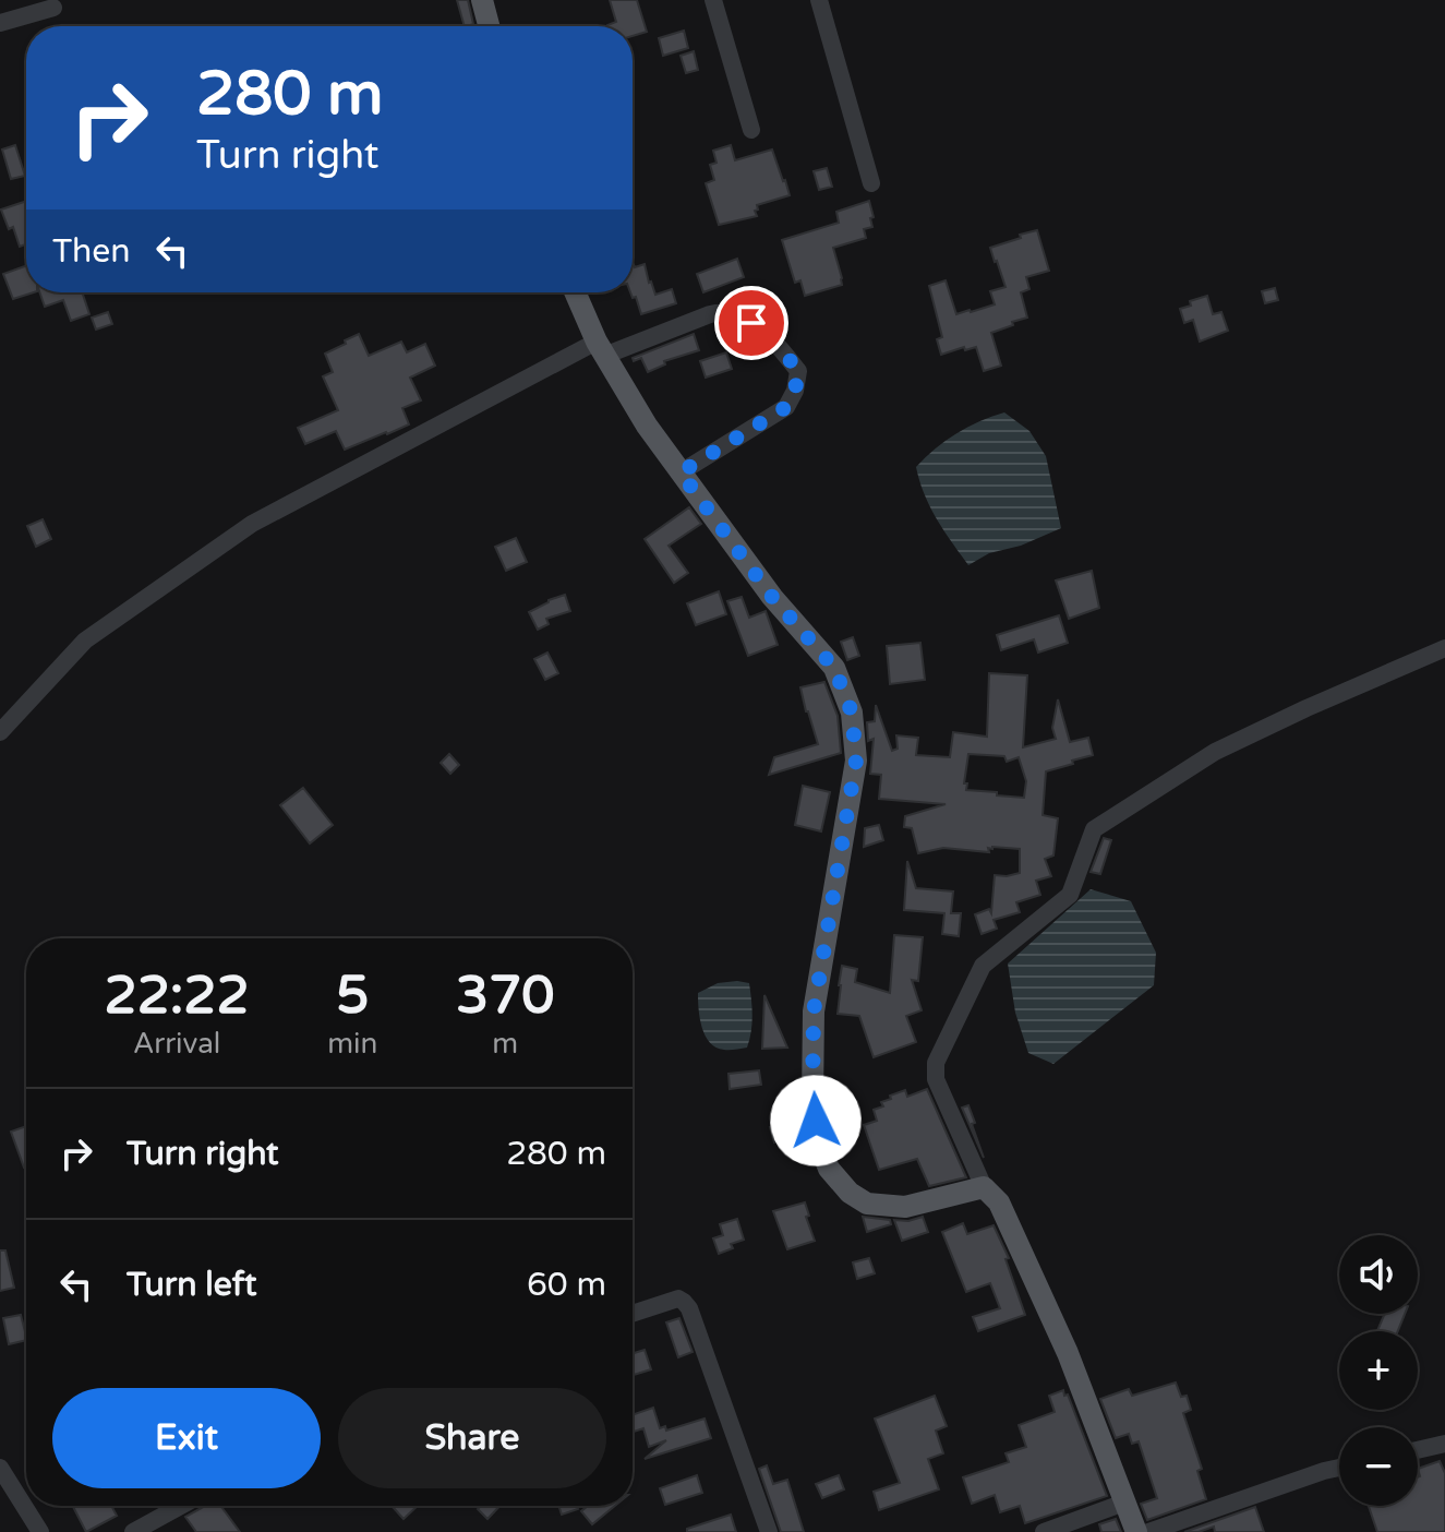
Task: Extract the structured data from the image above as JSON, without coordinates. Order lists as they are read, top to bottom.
{
  "page": {
    "turn": ["280 m", "Turn right"],
    "then": "Then",
    "eta": [
      "22:22",
      "Arrival",
      "5",
      "min",
      "370",
      "m"
    ],
    "list": [
      {
        "name": "Turn right",
        "value": "280 m"
      },
      {
        "name": "Turn left",
        "value": "60 m"
      }
    ],
    "map_buttons": ["+", "−"],
    "buttons": ["Exit", "Share"]
  }
}
